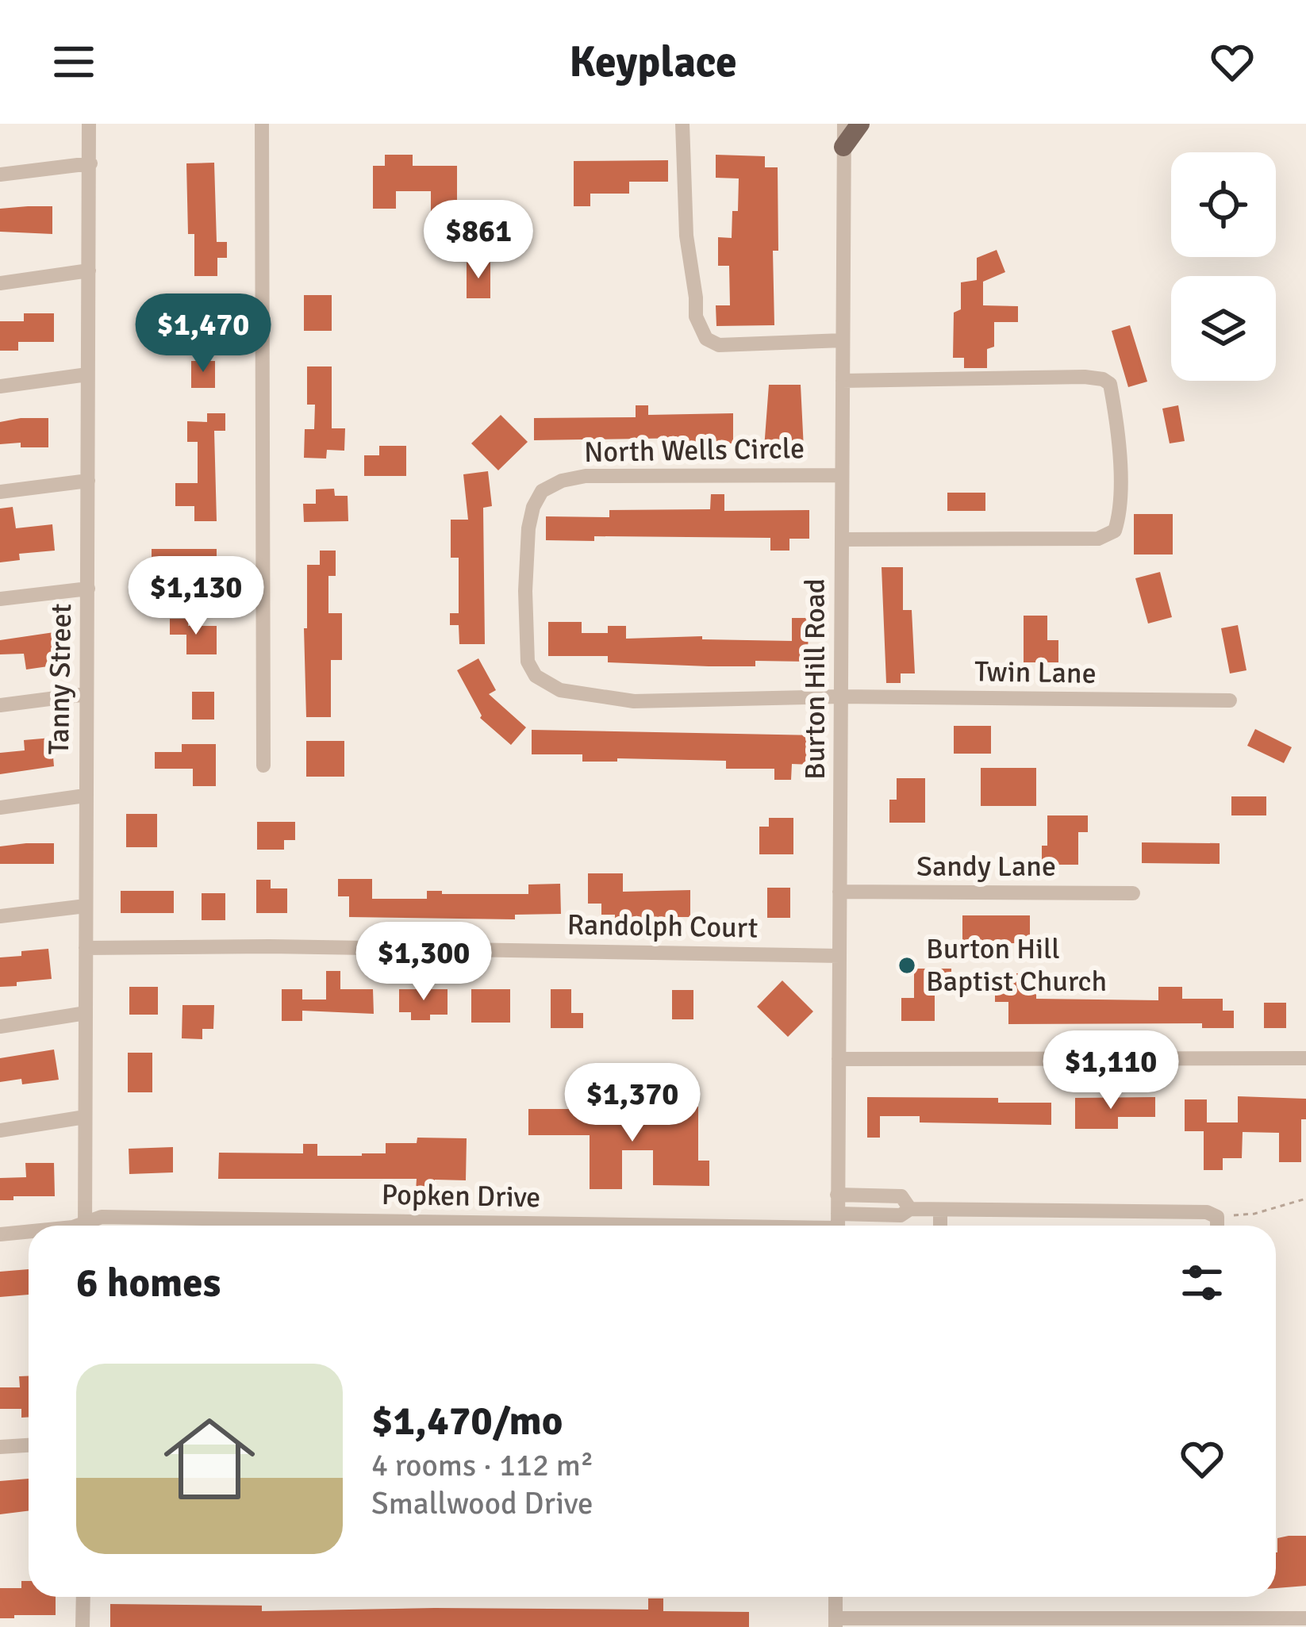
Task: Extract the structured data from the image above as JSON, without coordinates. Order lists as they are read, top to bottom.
{
  "streets": {
    "street": [
      "North Wells Circle",
      "Twin Lane",
      "Tanny Street",
      "Burton Hill Road",
      "Sandy Lane",
      "Randolph Court",
      "Popken Drive"
    ]
  },
  "crossings": [
    ["North Wells Circle", "Twin Lane"],
    ["North Wells Circle", "Burton Hill Road"],
    ["Twin Lane", "Burton Hill Road"],
    ["Tanny Street", "Randolph Court"],
    ["Burton Hill Road", "Sandy Lane"],
    ["Burton Hill Road", "Randolph Court"],
    ["Burton Hill Road", "Popken Drive"]
  ],
  "places": ["Burton Hill Baptist Church"],
  "page": {
    "header": "Keyplace",
    "price": [
      "$861",
      "$1,470",
      "$1,130",
      "$1,300",
      "$1,110",
      "$1,370"
    ],
    "heading": "6 homes",
    "list": [
      {
        "name": "$1,470/mo",
        "note": "4 rooms · 112 m² · Smallwood Drive"
      }
    ]
  }
}
